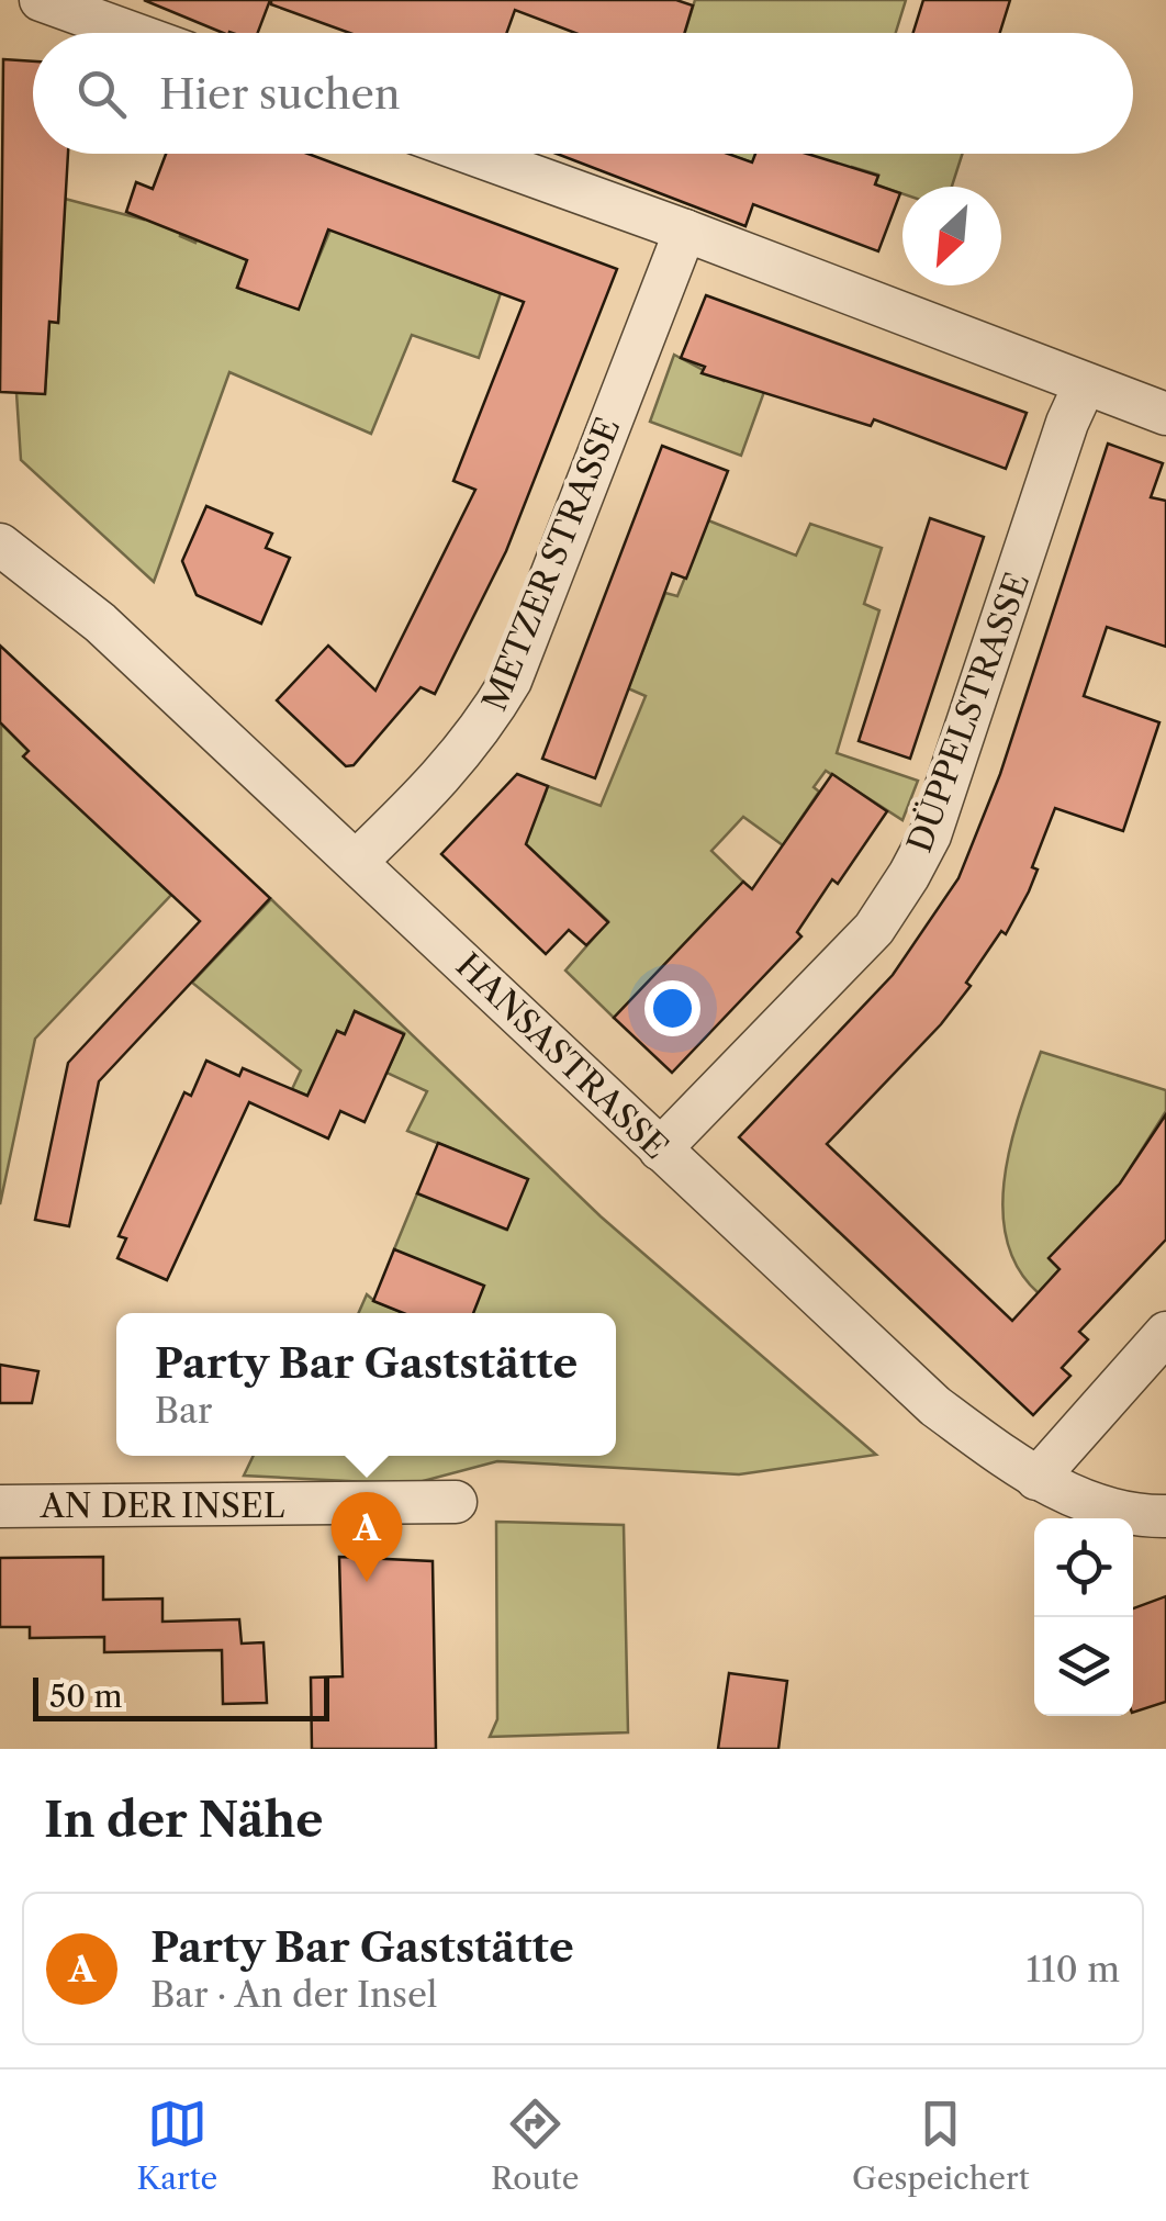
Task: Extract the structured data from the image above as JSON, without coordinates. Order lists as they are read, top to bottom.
{
  "streets": {
    "street": [
      "METZER STRASSE",
      "DÜPPELSTRASSE",
      "HANSASTRASSE",
      "AN DER INSEL"
    ]
  },
  "crossings": [
    ["METZER STRASSE", "HANSASTRASSE"],
    ["DÜPPELSTRASSE", "HANSASTRASSE"]
  ],
  "scale_bar": "50 m",
  "north": "bottom left",
  "page": {
    "search": "Hier suchen",
    "popup": ["Party Bar Gaststätte", "Bar"],
    "pins": "A",
    "scale": "50 m",
    "heading": "In der Nähe",
    "list": [
      {
        "mark": "A",
        "name": "Party Bar Gaststätte",
        "note": "Bar · An der Insel",
        "value": "110 m"
      }
    ],
    "nav": ["Karte", "Route", "Gespeichert"]
  }
}
